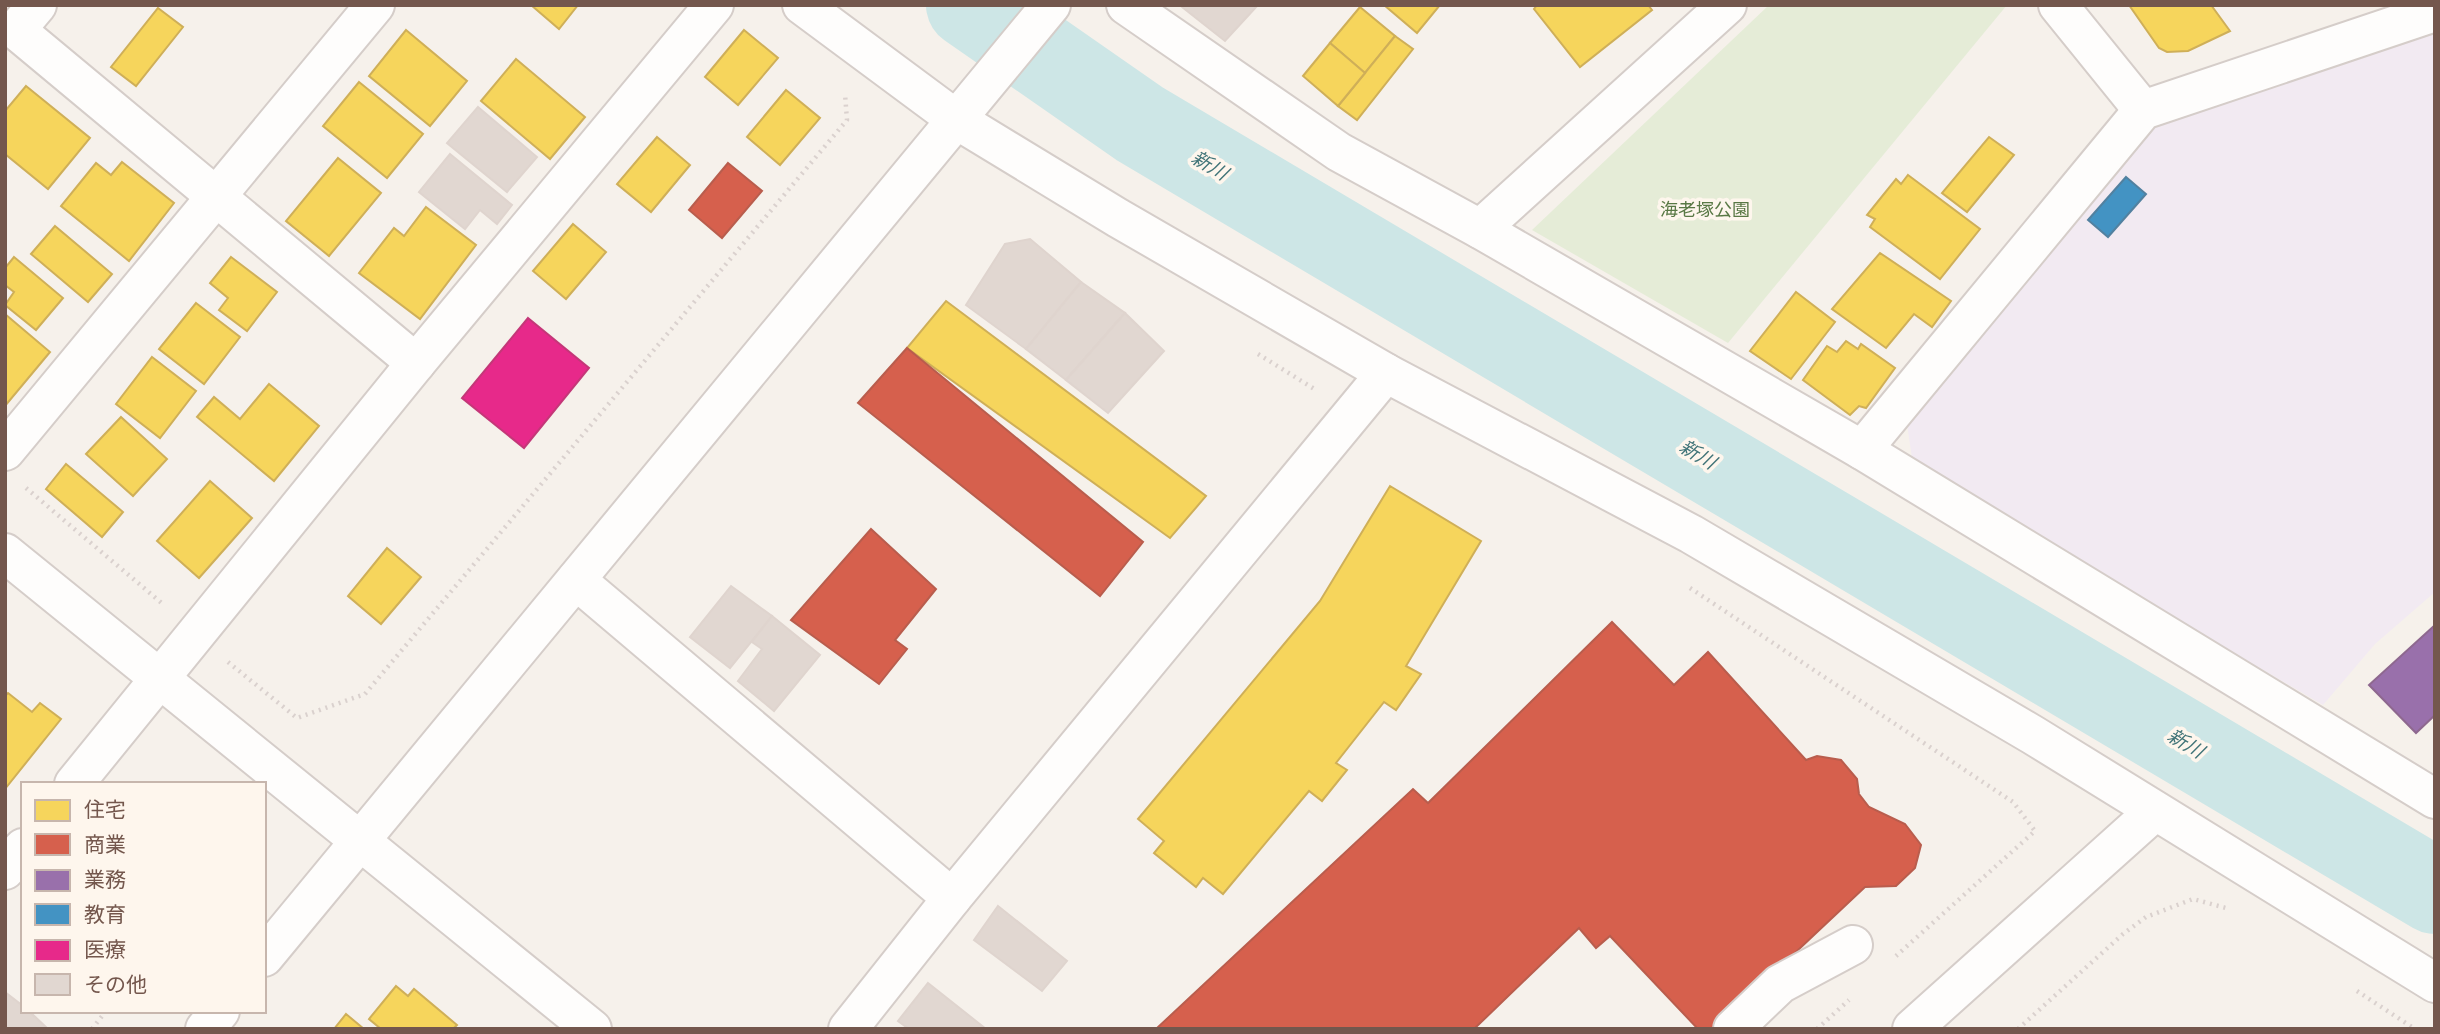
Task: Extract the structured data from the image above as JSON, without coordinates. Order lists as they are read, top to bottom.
{
  "water": ["新川"],
  "parks": ["海老塚公園"],
  "legend": [
    "住宅",
    "商業",
    "業務",
    "教育",
    "医療",
    "その他"
  ]
}
